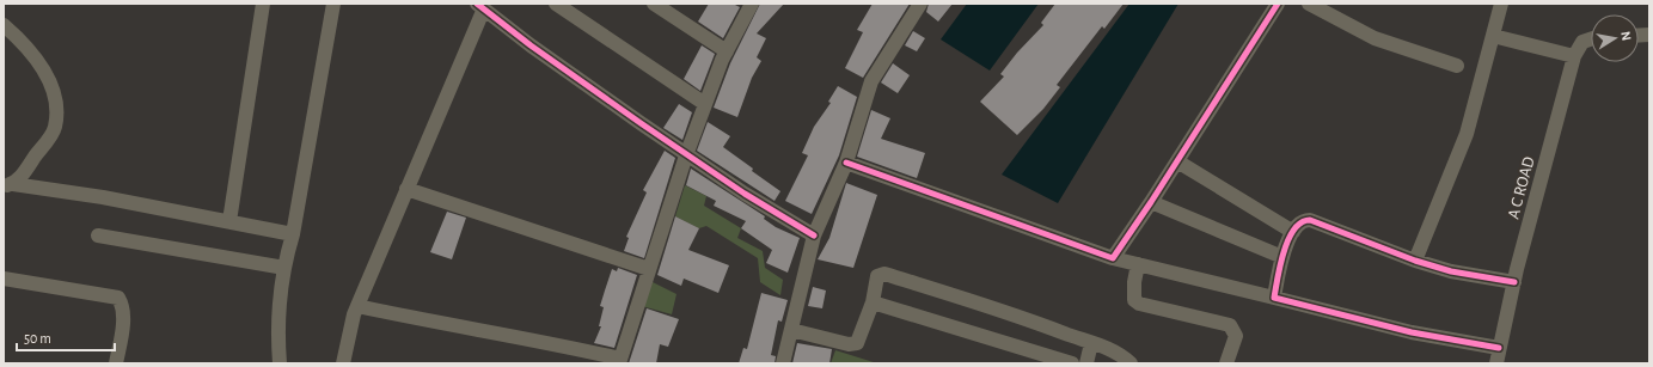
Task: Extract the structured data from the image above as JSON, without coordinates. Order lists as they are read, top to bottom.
{
  "streets": {
    "street": ["A C ROAD"]
  },
  "scale_bar": "50 m",
  "north": "right"
}
